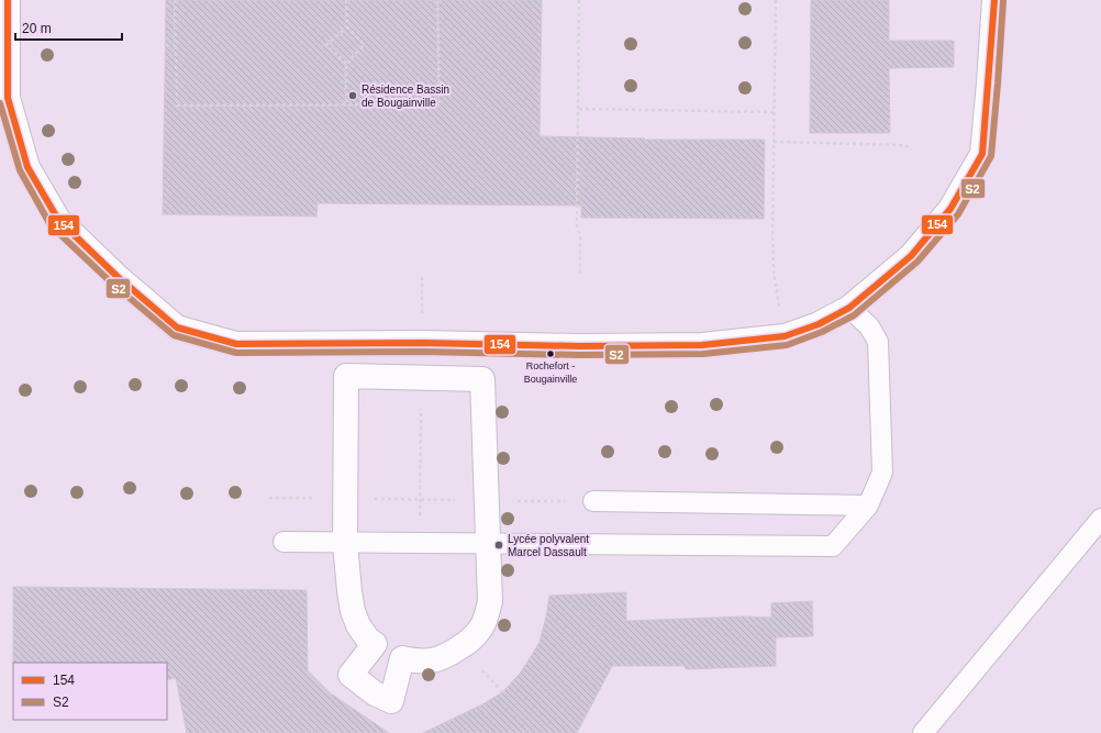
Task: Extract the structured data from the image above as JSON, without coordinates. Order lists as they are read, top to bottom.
{
  "places": ["Résidence Bassin de Bougainville", "Rochefort - Bougainville", "Lycée polyvalent Marcel Dassault"],
  "lines": ["transit line 154", "transit line S2"],
  "legend": ["154", "S2"],
  "scale_bar": "20 m"
}
